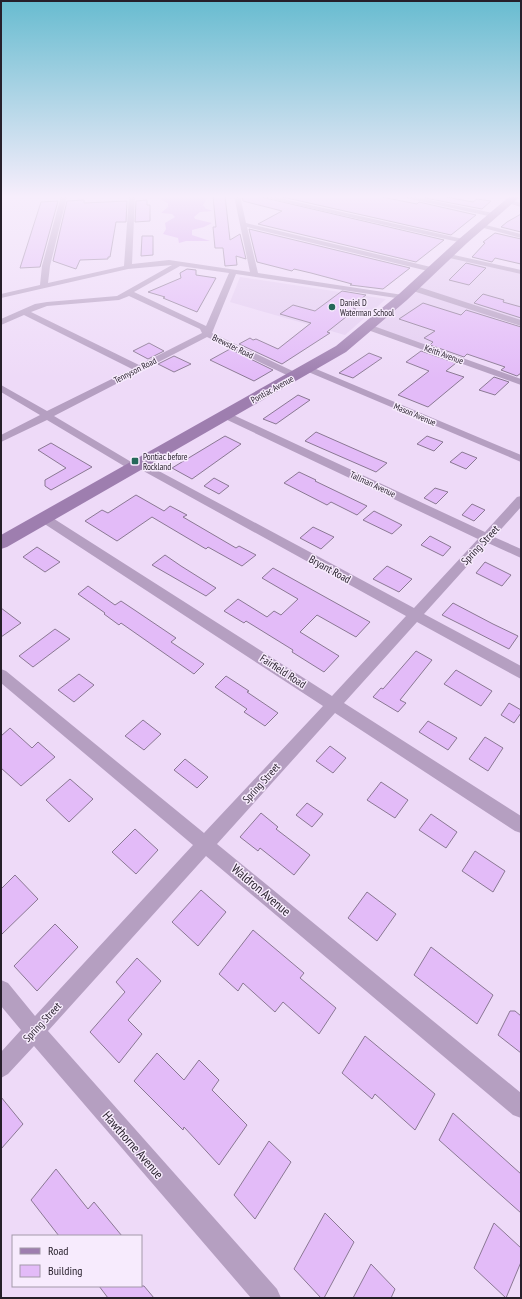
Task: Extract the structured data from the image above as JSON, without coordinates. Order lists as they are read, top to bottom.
{
  "streets": {
    "main road": ["Pontiac Avenue"],
    "street": [
      "Brewster Road",
      "Keith Avenue",
      "Tennyson Road",
      "Mason Avenue",
      "Tallman Avenue",
      "Spring Street",
      "Bryant Road",
      "Fairfield Road",
      "Waldron Avenue",
      "Hawthorne Avenue"
    ]
  },
  "crossings": [
    ["Brewster Road", "Tennyson Road"],
    ["Brewster Road", "Pontiac Avenue"],
    ["Keith Avenue", "Pontiac Avenue"],
    ["Tennyson Road", "Bryant Road"],
    ["Pontiac Avenue", "Mason Avenue"],
    ["Pontiac Avenue", "Tallman Avenue"],
    ["Pontiac Avenue", "Bryant Road"],
    ["Pontiac Avenue", "Fairfield Road"],
    ["Tallman Avenue", "Spring Street"],
    ["Spring Street", "Bryant Road"],
    ["Spring Street", "Fairfield Road"],
    ["Spring Street", "Waldron Avenue"],
    ["Spring Street", "Hawthorne Avenue"]
  ],
  "places": {
    "other": ["Daniel D Waterman School"],
    "transit": ["Pontiac before Rockland"]
  },
  "legend": ["Road", "Building"]
}
